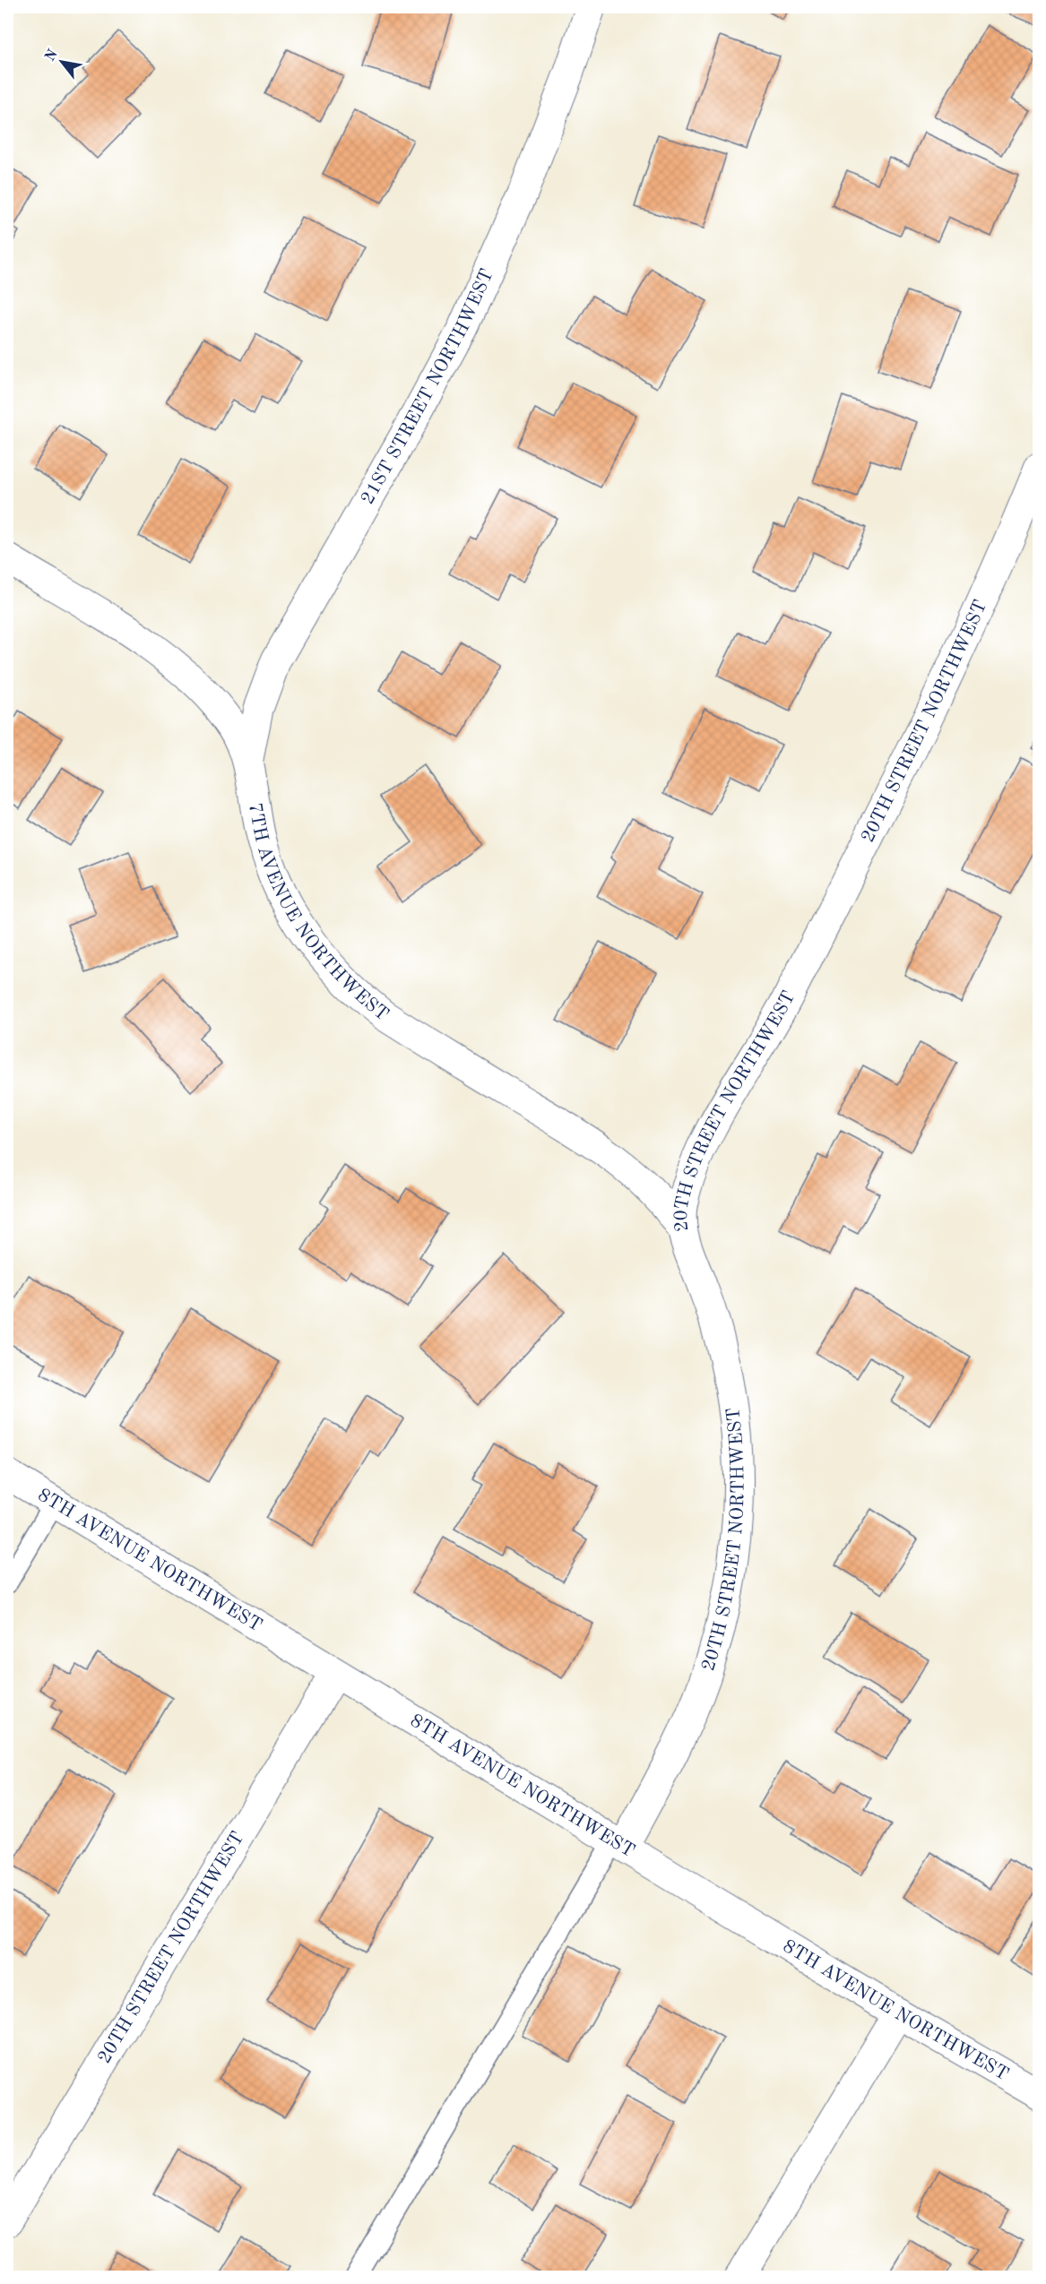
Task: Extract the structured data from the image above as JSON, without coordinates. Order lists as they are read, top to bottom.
{
  "streets": {
    "street": [
      "21ST STREET NORTHWEST",
      "20TH STREET NORTHWEST",
      "7TH AVENUE NORTHWEST",
      "8TH AVENUE NORTHWEST"
    ]
  },
  "crossings": [
    ["21ST STREET NORTHWEST", "7TH AVENUE NORTHWEST"],
    ["20TH STREET NORTHWEST", "7TH AVENUE NORTHWEST"],
    ["20TH STREET NORTHWEST", "8TH AVENUE NORTHWEST"]
  ],
  "north": "top left"
}
